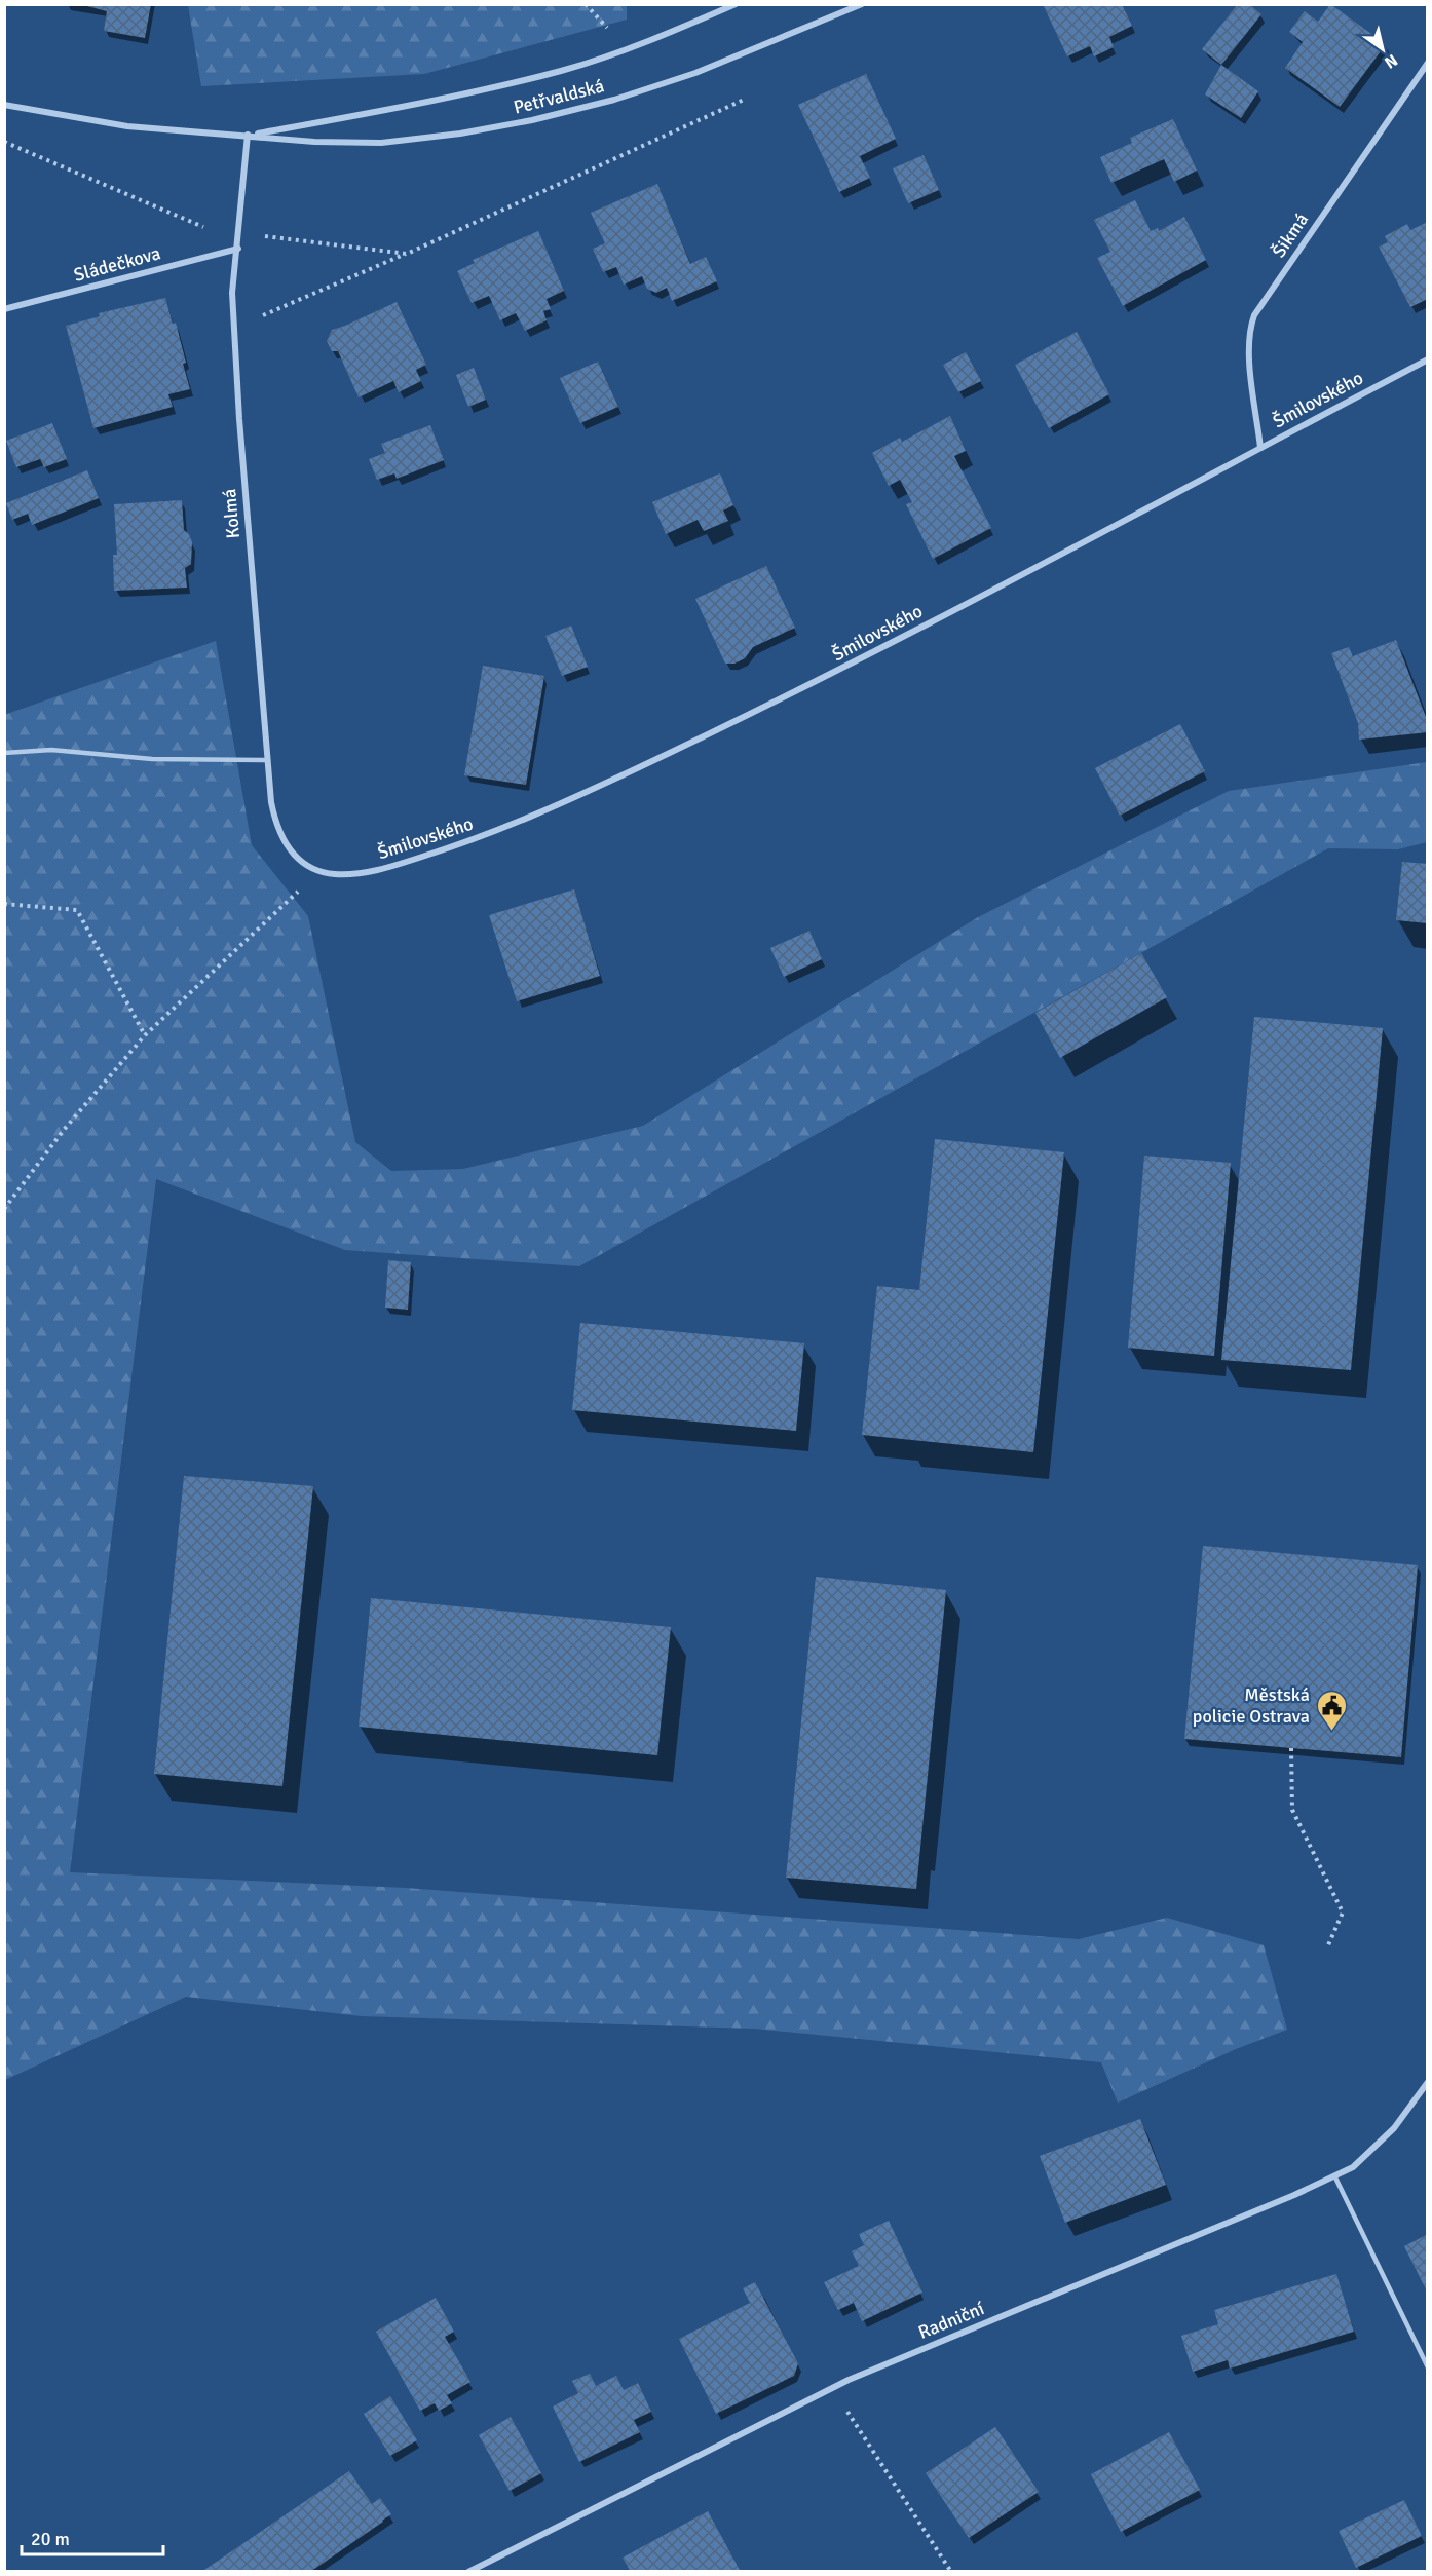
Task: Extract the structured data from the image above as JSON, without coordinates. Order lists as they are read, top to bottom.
{
  "streets": {
    "street": [
      "Petřvaldská",
      "Šikmá",
      "Sládečkova",
      "Šmilovského",
      "Kolmá",
      "Radniční"
    ]
  },
  "crossings": [
    ["Petřvaldská", "Kolmá"],
    ["Šikmá", "Šmilovského"],
    ["Sládečkova", "Kolmá"],
    ["Šmilovského", "Kolmá"]
  ],
  "places": {
    "public building": ["Městská policie Ostrava"]
  },
  "scale_bar": "20 m",
  "north": "bottom right"
}
